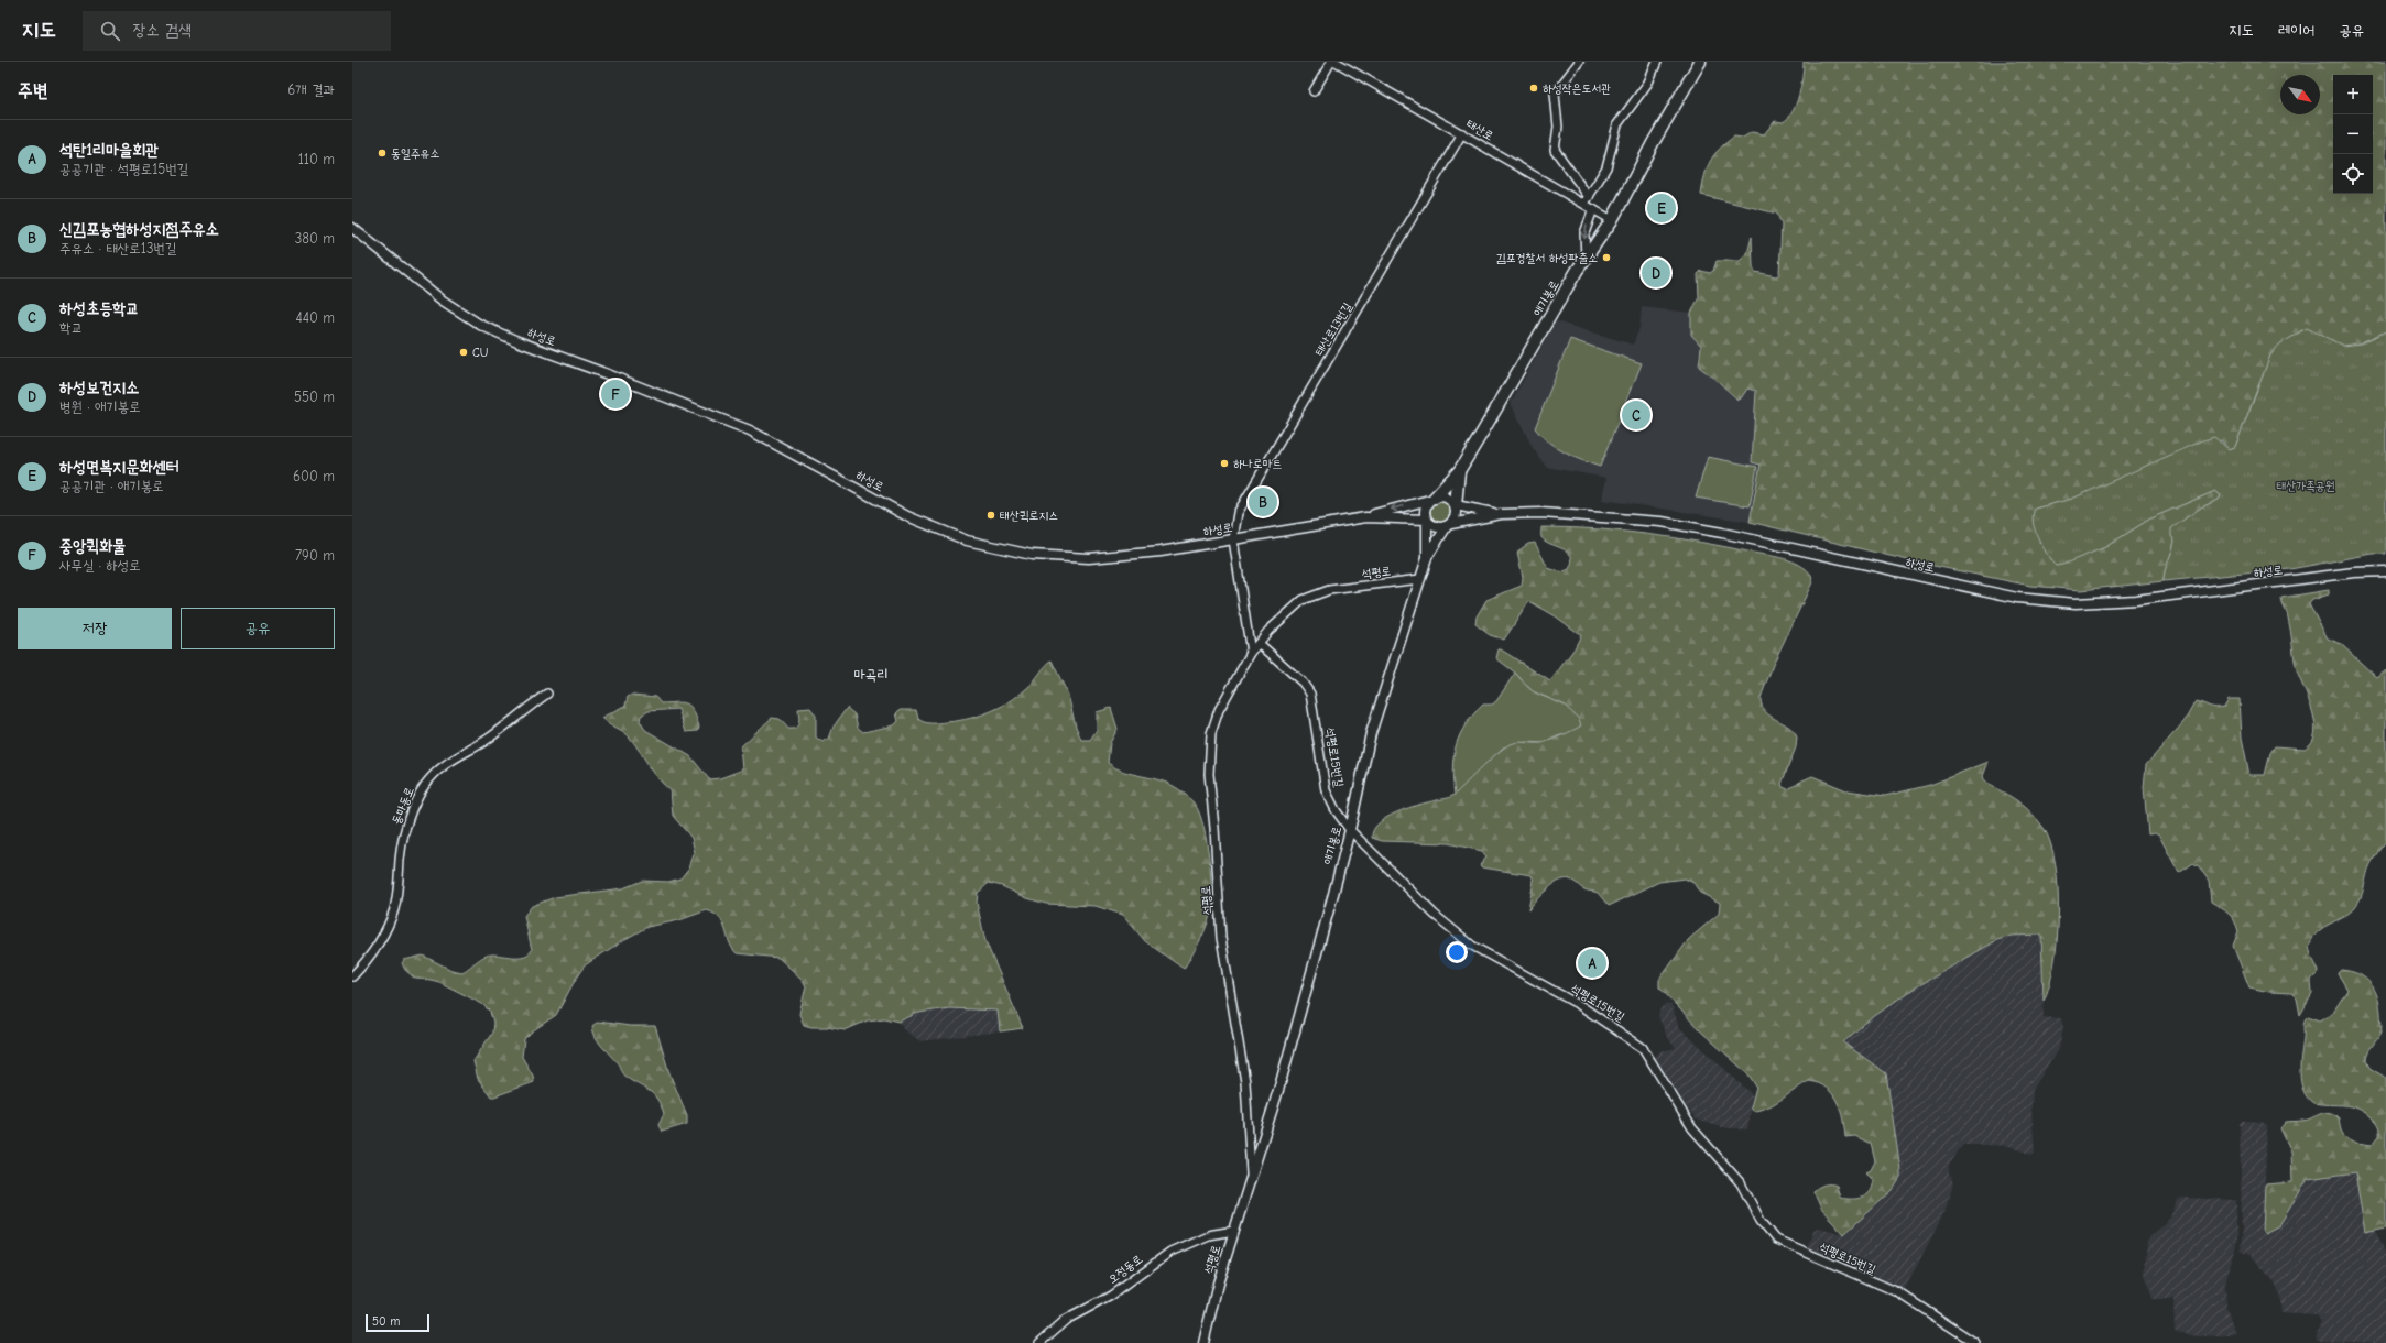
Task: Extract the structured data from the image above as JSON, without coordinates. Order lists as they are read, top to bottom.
{
  "streets": {
    "main road": ["애기봉로"],
    "street": [
      "태산로",
      "태산로13번길",
      "하성로",
      "석평로",
      "석평로15번길",
      "동마동로",
      "오정동로"
    ]
  },
  "crossings": [
    ["태산로", "애기봉로"],
    ["태산로", "태산로13번길"],
    ["애기봉로", "하성로"],
    ["애기봉로", "석평로"],
    ["애기봉로", "석평로15번길"],
    ["태산로13번길", "하성로"],
    ["태산로13번길", "석평로"],
    ["석평로", "석평로15번길"],
    ["석평로", "오정동로"]
  ],
  "districts": ["마곡리"],
  "parks": ["태산가족공원"],
  "places": [
    "하성작은도서관",
    "동일주유소",
    "김포경찰서 하성파출소",
    "CU",
    "하나로마트",
    "태산퀵로지스"
  ],
  "scale_bar": "50 m",
  "north": "bottom right",
  "page": {
    "header": "지도",
    "search": "장소 검색",
    "nav": ["지도", "레이어", "공유"],
    "heading": ["주변", "6개 결과"],
    "map_buttons": ["+", "−"],
    "list": [
      {
        "mark": "A",
        "name": "석탄1리마을회관",
        "note": "공공기관 · 석평로15번길",
        "value": "110 m"
      },
      {
        "mark": "B",
        "name": "신김포농협하성지점주유소",
        "note": "주유소 · 태산로13번길",
        "value": "380 m"
      },
      {
        "mark": "C",
        "name": "하성초등학교",
        "note": "학교",
        "value": "440 m"
      },
      {
        "mark": "D",
        "name": "하성보건지소",
        "note": "병원 · 애기봉로",
        "value": "550 m"
      },
      {
        "mark": "E",
        "name": "하성면복지문화센터",
        "note": "공공기관 · 애기봉로",
        "value": "600 m"
      },
      {
        "mark": "F",
        "name": "중앙퀵화물",
        "note": "사무실 · 하성로",
        "value": "790 m"
      }
    ],
    "pins": [
      "E",
      "D",
      "F",
      "C",
      "B",
      "A"
    ],
    "buttons": ["저장", "공유"],
    "scale": "50 m"
  }
}
